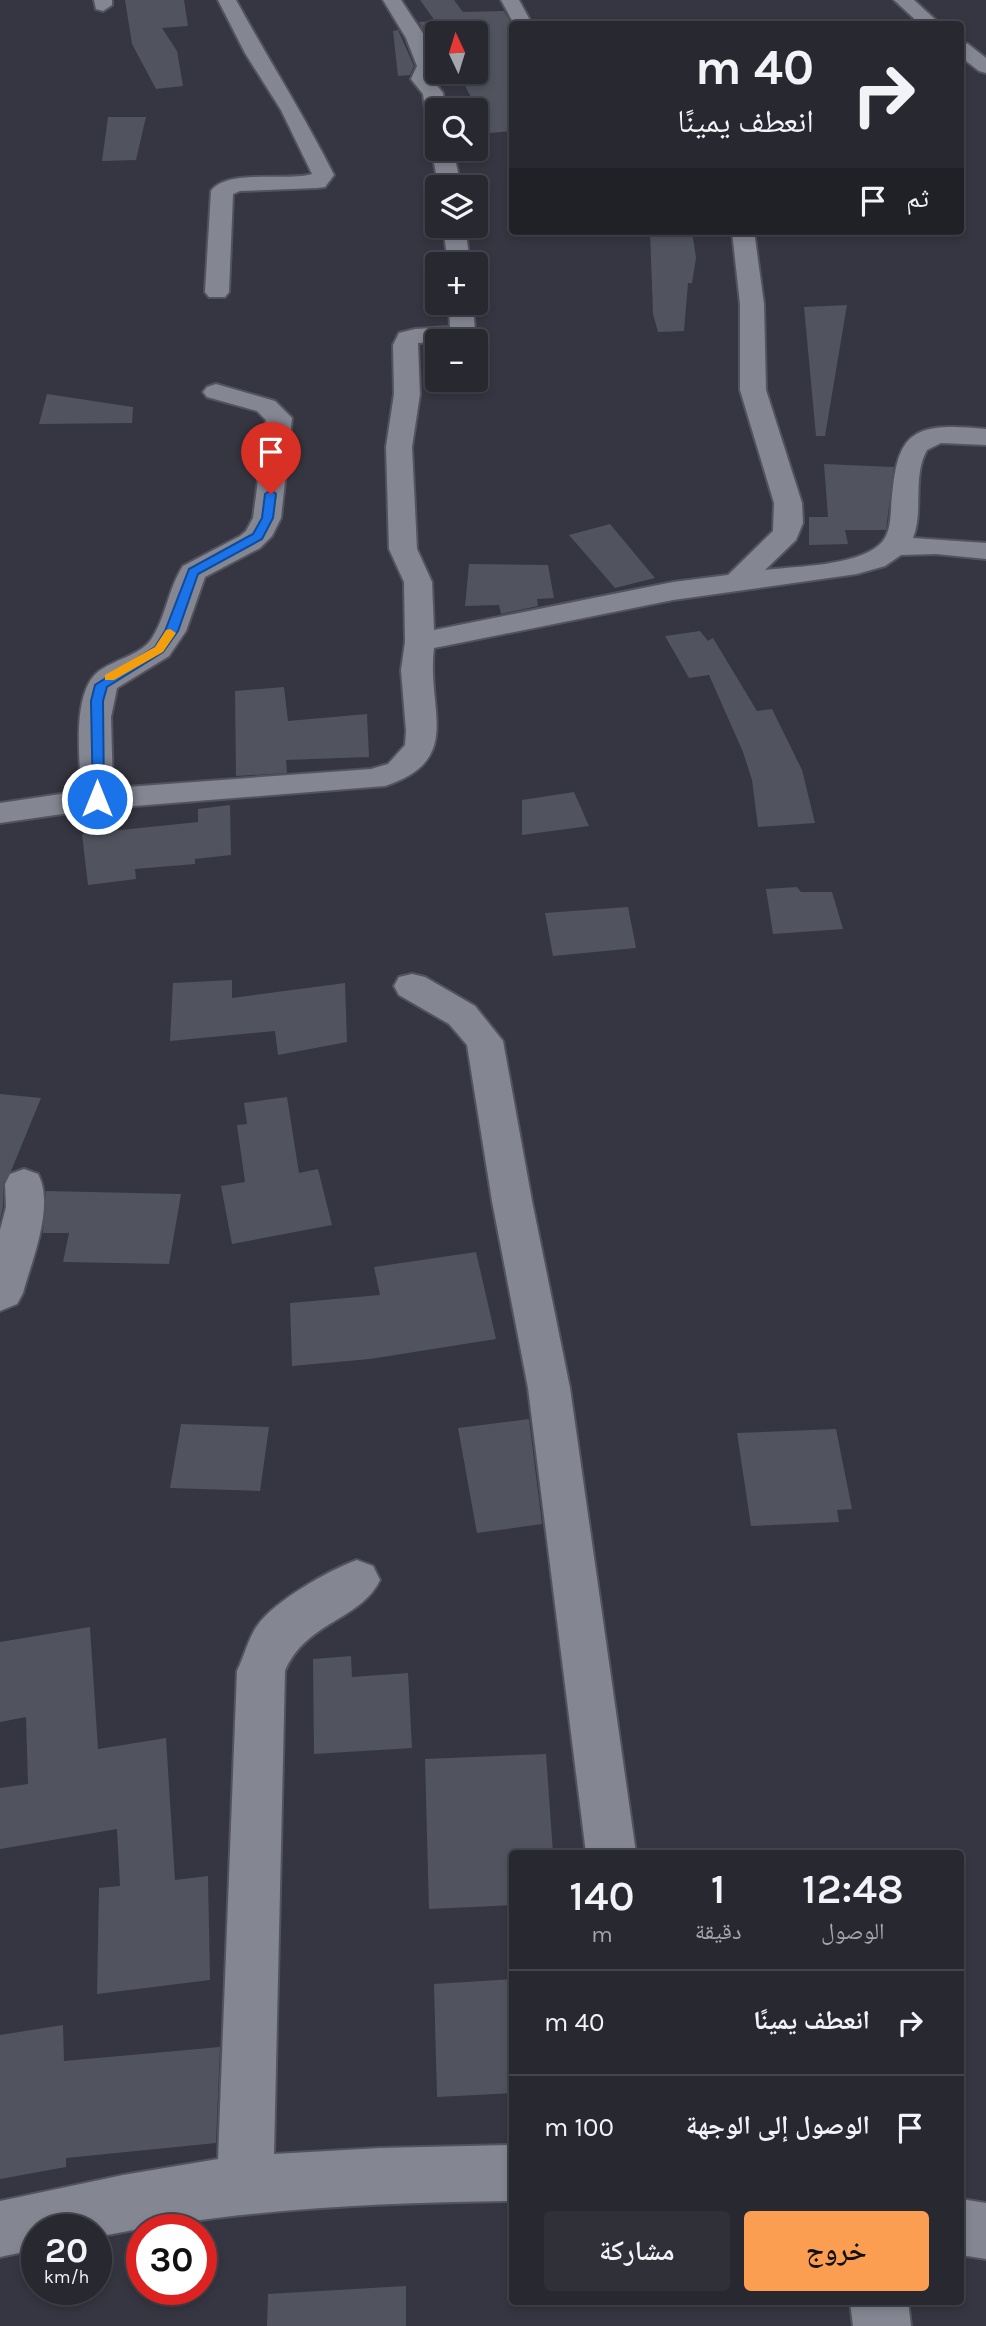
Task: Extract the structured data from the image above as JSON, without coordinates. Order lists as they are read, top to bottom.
{
  "north": "top",
  "page": {
    "map_buttons": ["+", "−"],
    "turn": ["40 m", "انعطف يمينًا"],
    "then": "ثم",
    "eta": [
      "12:48",
      "الوصول",
      "1",
      "دقيقة",
      "140",
      "m"
    ],
    "list": [
      {
        "name": "انعطف يمينًا",
        "value": "40 m"
      },
      {
        "name": "الوصول إلى الوجهة",
        "value": "100 m"
      }
    ],
    "buttons": ["خروج", "مشاركة"],
    "speed": "20 km/h",
    "limit": "30"
  }
}
